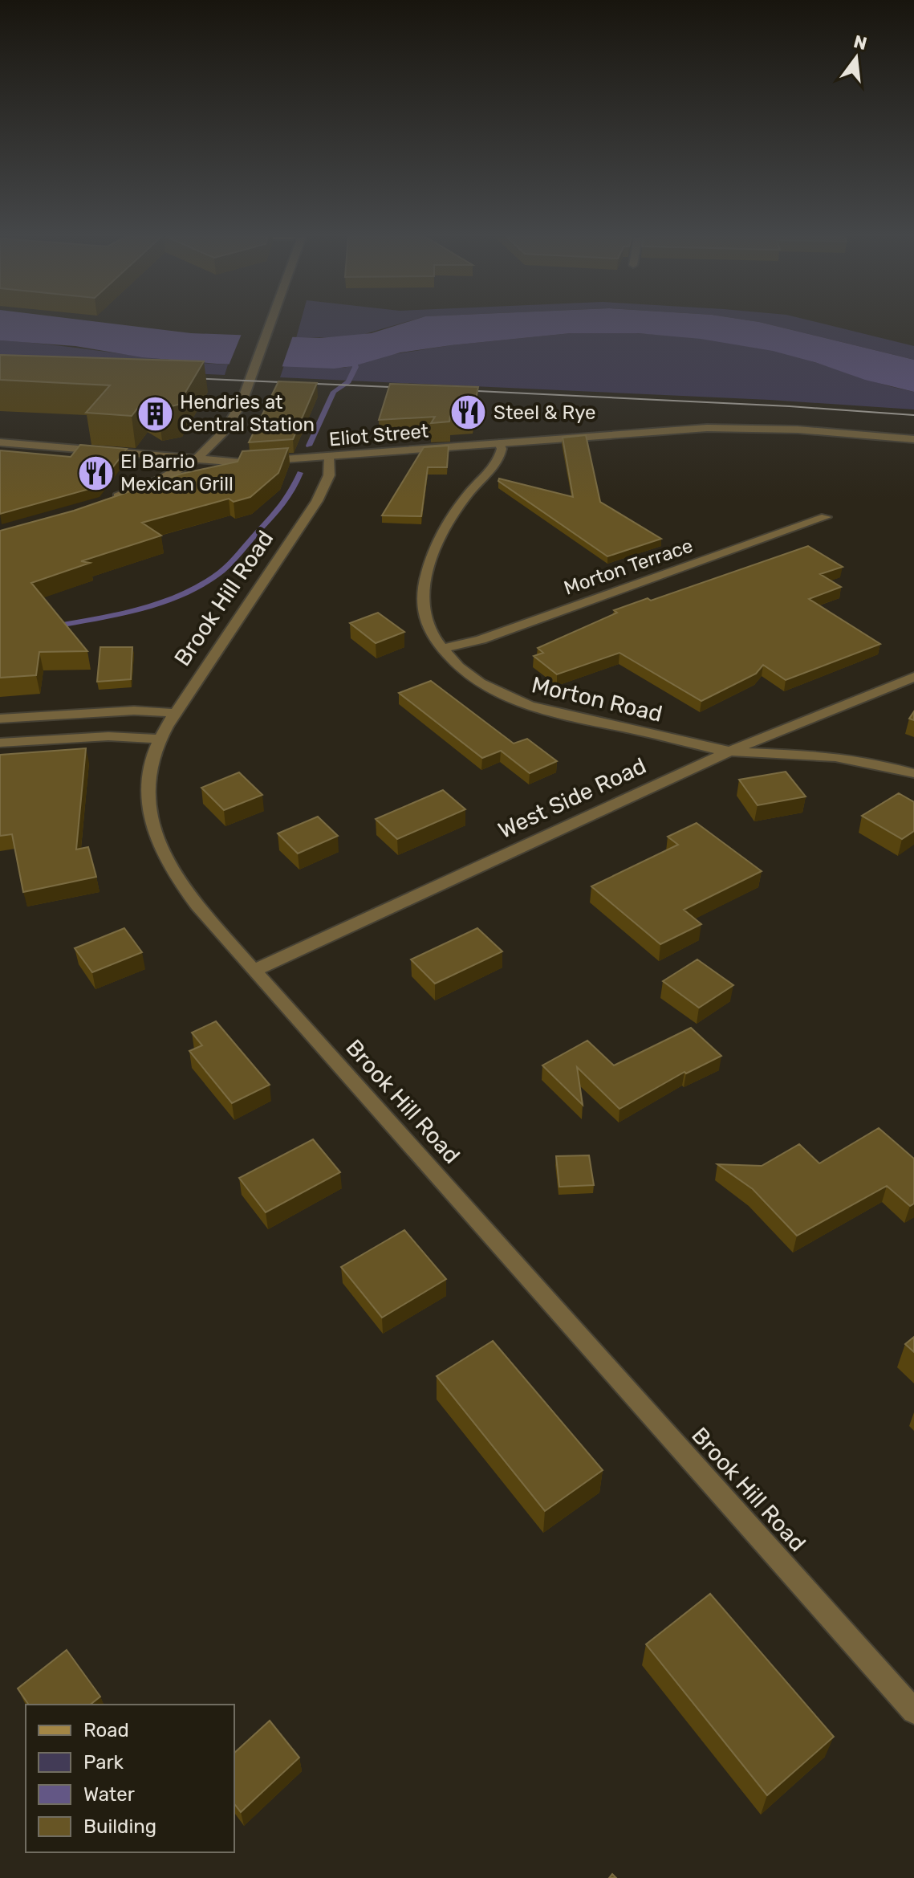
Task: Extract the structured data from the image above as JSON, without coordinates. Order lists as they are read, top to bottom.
{
  "streets": {
    "street": [
      "Eliot Street",
      "Morton Terrace",
      "Brook Hill Road",
      "Morton Road",
      "West Side Road"
    ]
  },
  "crossings": [
    ["Eliot Street", "Brook Hill Road"],
    ["Eliot Street", "Morton Road"],
    ["Morton Terrace", "Morton Road"],
    ["Brook Hill Road", "West Side Road"],
    ["Morton Road", "West Side Road"]
  ],
  "places": {
    "restaurant": ["Steel & Rye", "El Barrio Mexican Grill"],
    "building": ["Hendries at Central Station"]
  },
  "legend": [
    "Road",
    "Park",
    "Water",
    "Building"
  ],
  "north": "top"
}
